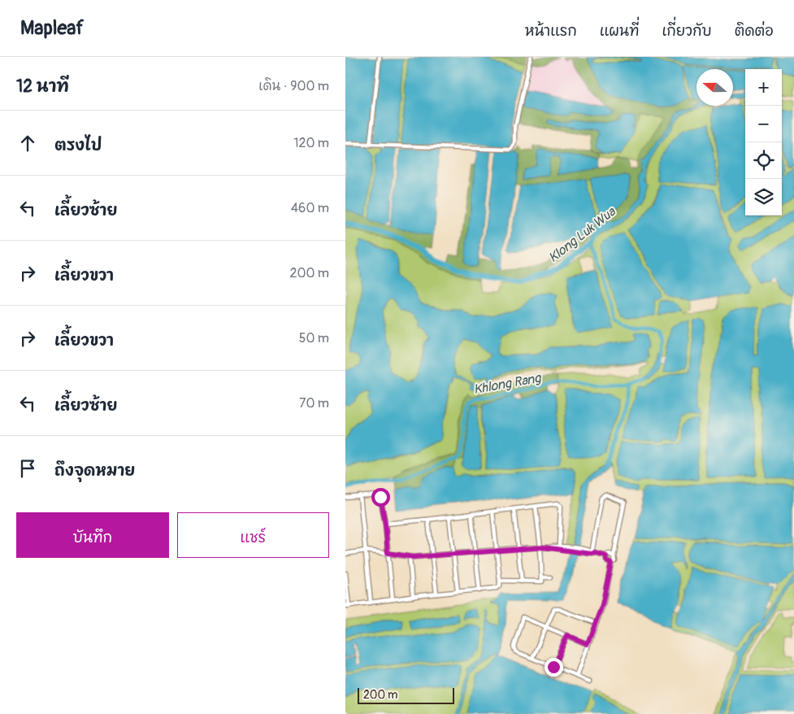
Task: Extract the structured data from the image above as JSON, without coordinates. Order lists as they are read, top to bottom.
{
  "water": ["Klong Luk Wua", "Khlong Rang"],
  "scale_bar": "200 m",
  "north": "left",
  "page": {
    "header": "Mapleaf",
    "nav": [
      "หน้าแรก",
      "แผนที่",
      "เกี่ยวกับ",
      "ติดต่อ"
    ],
    "heading": ["12 นาที", "เดิน · 900 m"],
    "map_buttons": ["+", "−"],
    "list": [
      ["ตรงไป", "120 m"],
      ["เลี้ยวซ้าย", "460 m"],
      ["เลี้ยวขวา", "200 m"],
      ["เลี้ยวขวา", "50 m"],
      ["เลี้ยวซ้าย", "70 m"],
      "ถึงจุดหมาย"
    ],
    "buttons": ["บันทึก", "แชร์"],
    "scale": "200 m"
  }
}
